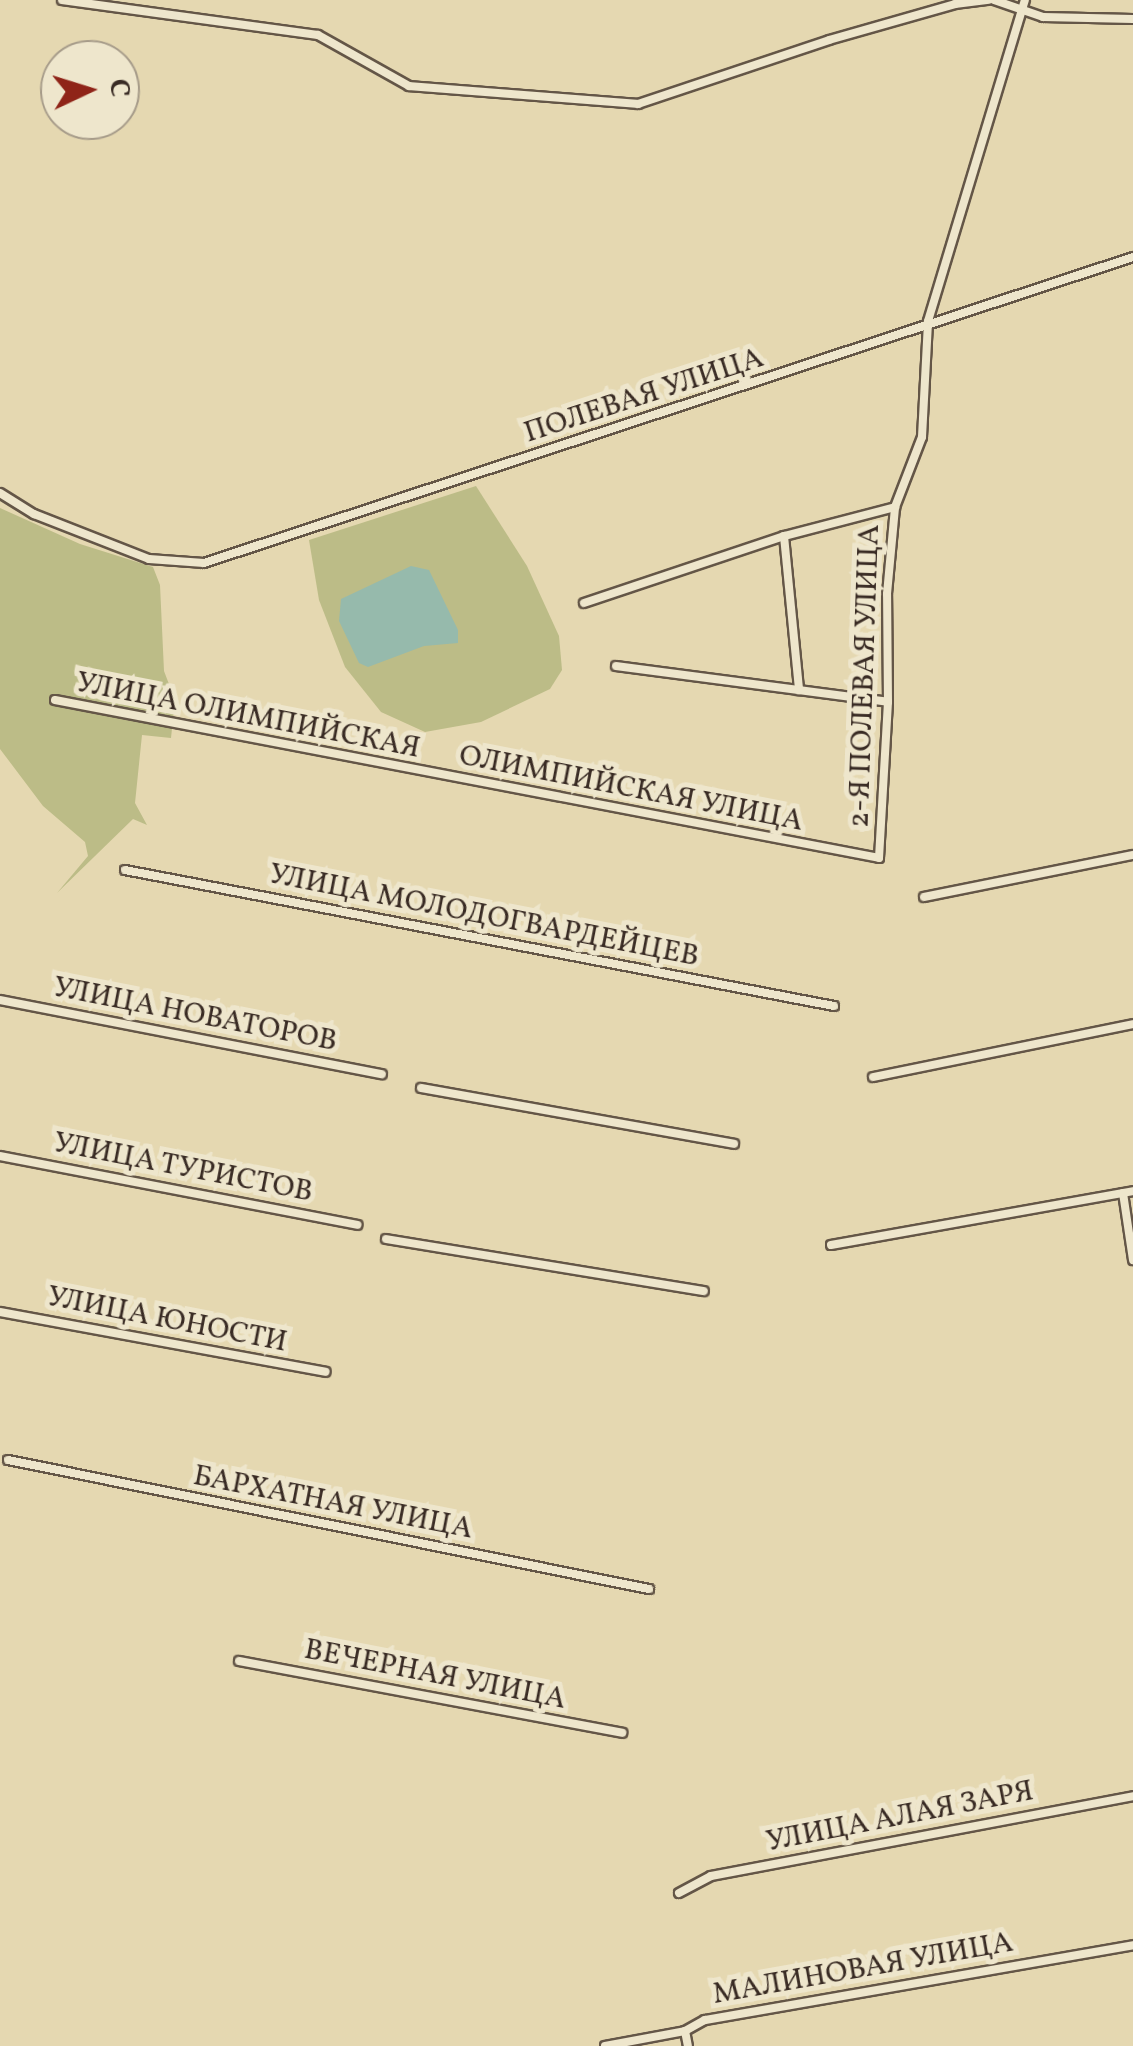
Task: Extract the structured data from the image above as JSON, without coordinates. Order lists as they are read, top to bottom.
{
  "streets": {
    "street": [
      "ПОЛЕВАЯ УЛИЦА",
      "2-Я ПОЛЕВАЯ УЛИЦА",
      "УЛИЦА ОЛИМПИЙСКАЯ",
      "ОЛИМПИЙСКАЯ УЛИЦА",
      "УЛИЦА МОЛОДОГВАРДЕЙЦЕВ",
      "УЛИЦА НОВАТОРОВ",
      "УЛИЦА ТУРИСТОВ",
      "УЛИЦА ЮНОСТИ",
      "БАРХАТНАЯ УЛИЦА",
      "ВЕЧЕРНАЯ УЛИЦА",
      "УЛИЦА АЛАЯ ЗАРЯ",
      "МАЛИНОВАЯ УЛИЦА"
    ]
  },
  "crossings": [
    ["ПОЛЕВАЯ УЛИЦА", "2-Я ПОЛЕВАЯ УЛИЦА"],
    ["2-Я ПОЛЕВАЯ УЛИЦА", "ОЛИМПИЙСКАЯ УЛИЦА"],
    ["УЛИЦА ОЛИМПИЙСКАЯ", "ОЛИМПИЙСКАЯ УЛИЦА"]
  ],
  "north": "right"
}
